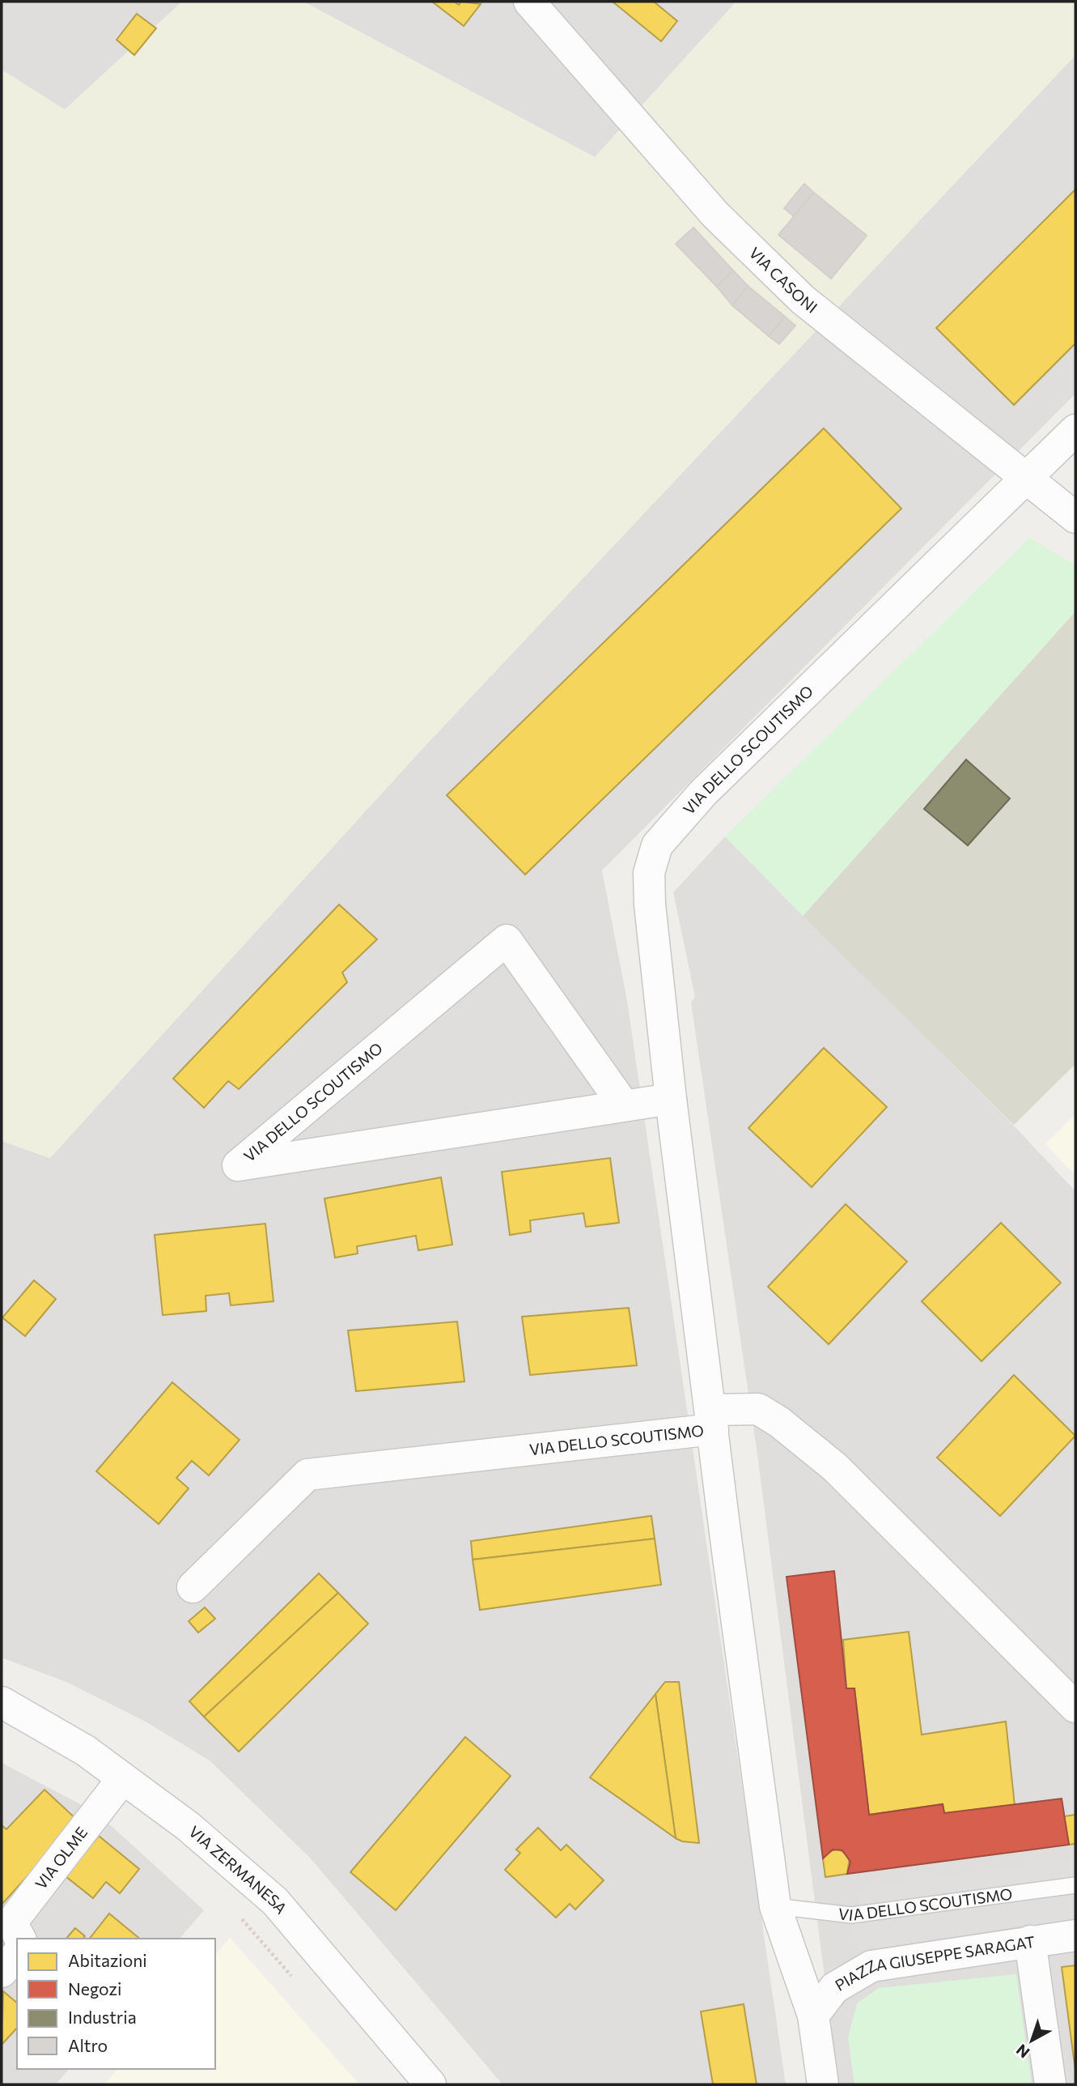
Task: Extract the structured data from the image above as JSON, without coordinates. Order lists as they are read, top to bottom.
{
  "streets": {
    "street": [
      "VIA CASONI",
      "VIA DELLO SCOUTISMO",
      "VIA OLME",
      "VIA ZERMANESA",
      "PIAZZA GIUSEPPE SARAGAT"
    ]
  },
  "crossings": [
    ["VIA CASONI", "VIA DELLO SCOUTISMO"],
    ["VIA DELLO SCOUTISMO", "PIAZZA GIUSEPPE SARAGAT"],
    ["VIA OLME", "VIA ZERMANESA"]
  ],
  "legend": [
    "Abitazioni",
    "Negozi",
    "Industria",
    "Altro"
  ],
  "north": "bottom left"
}
